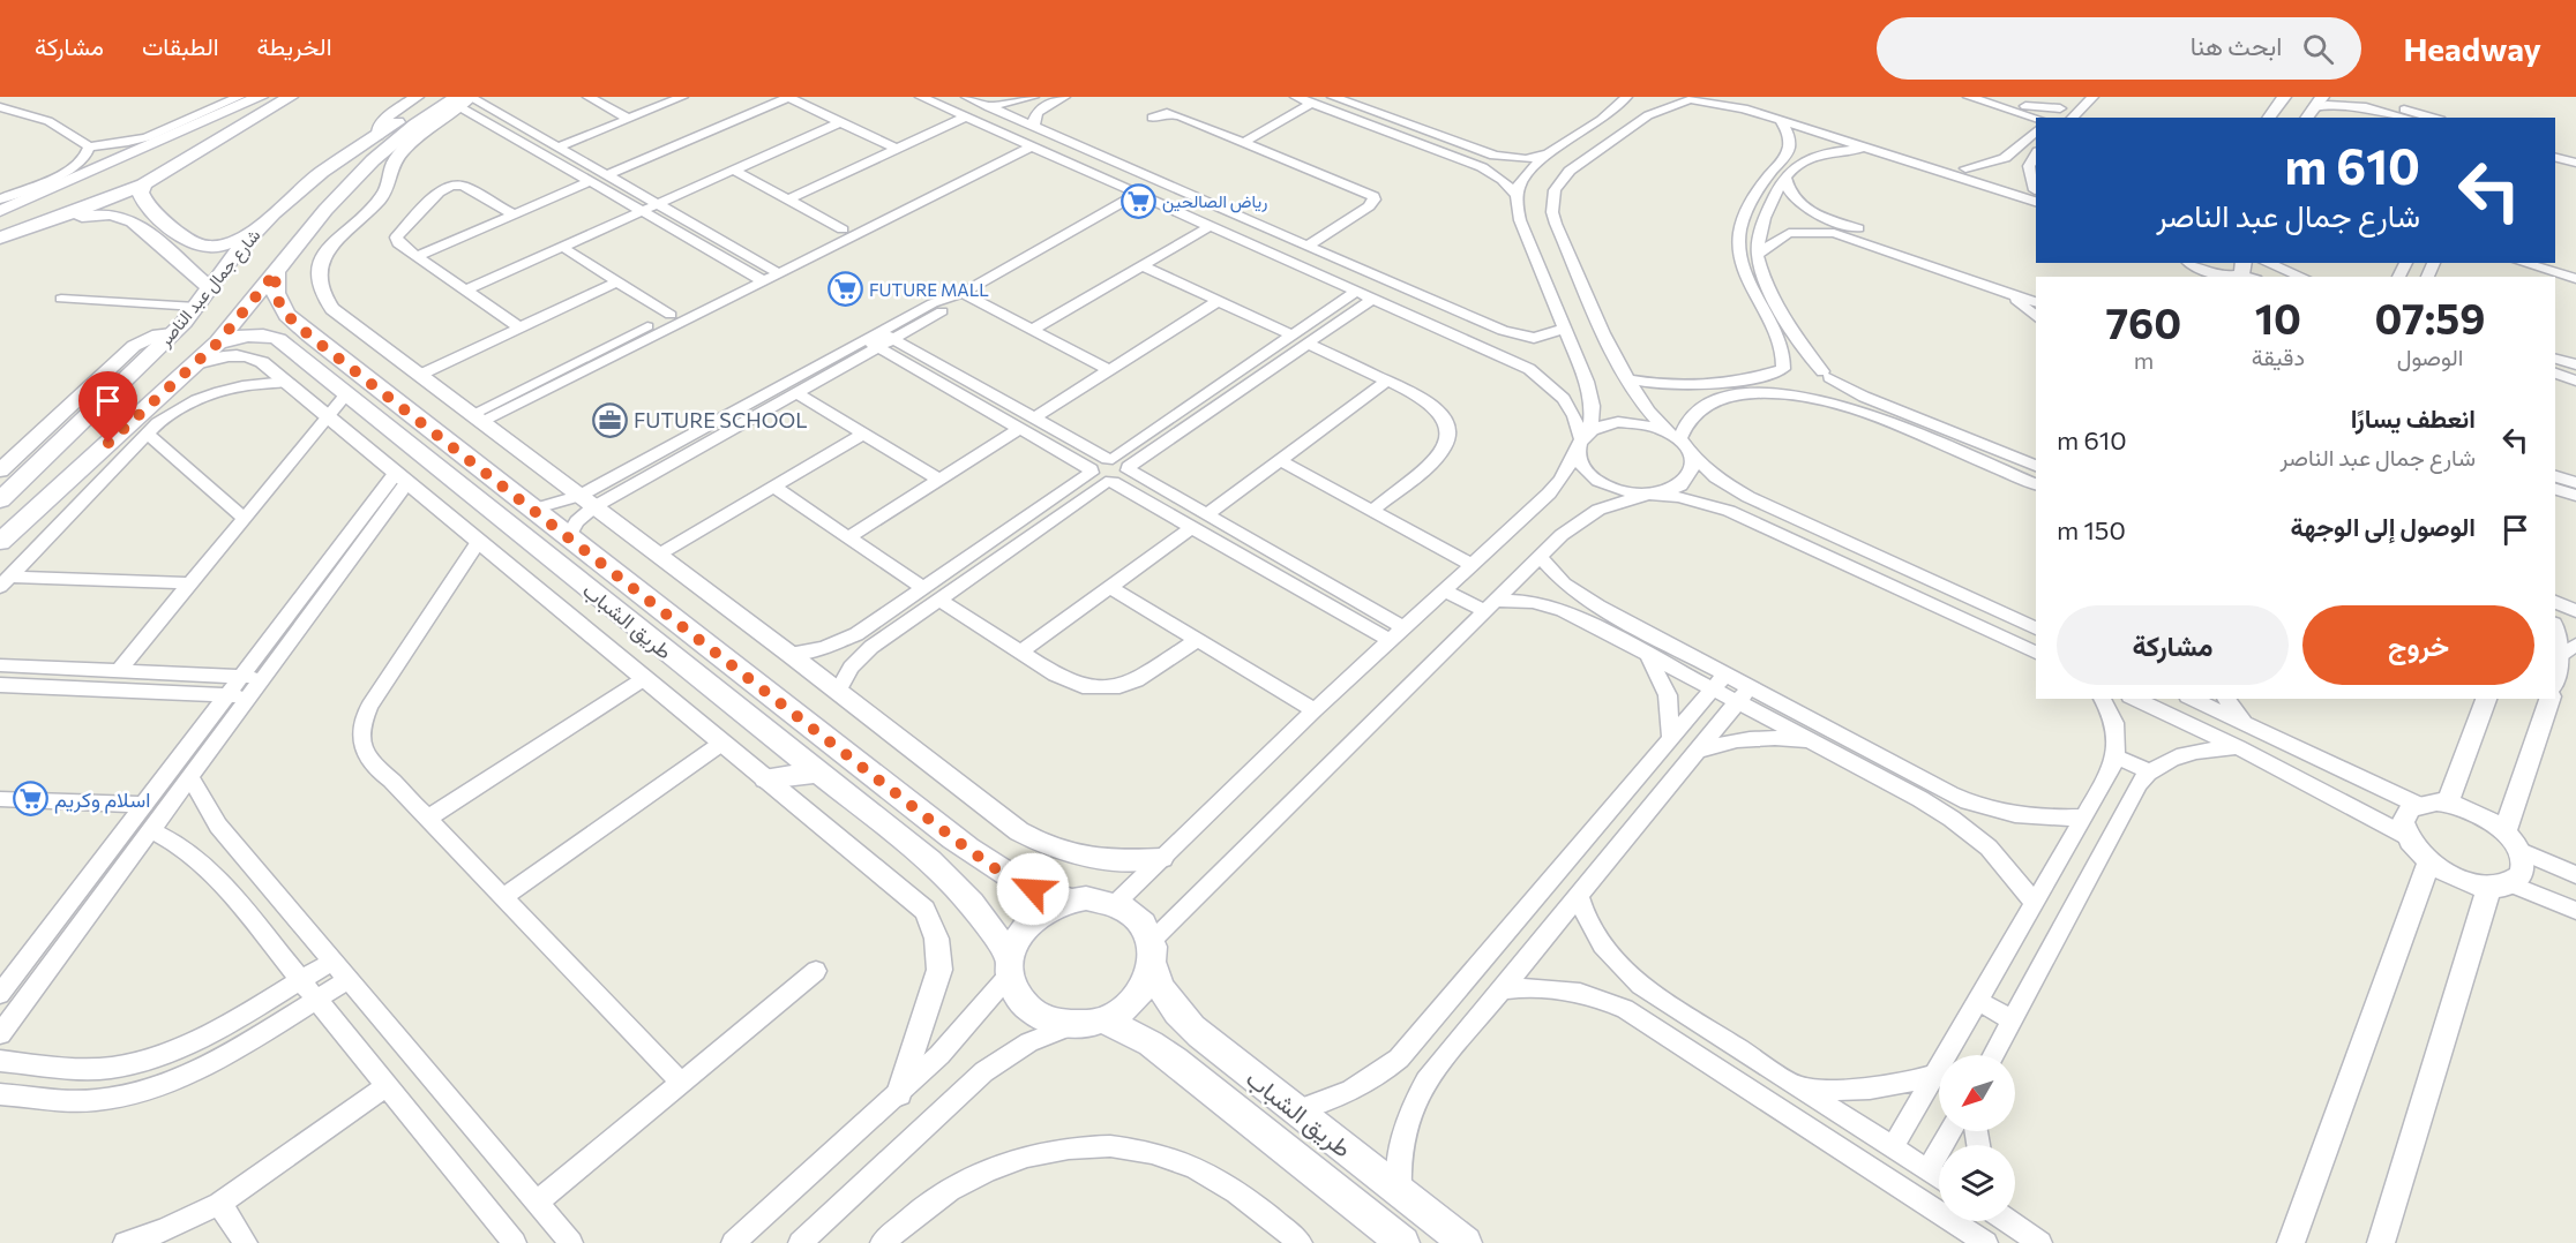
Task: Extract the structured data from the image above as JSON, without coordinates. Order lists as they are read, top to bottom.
{
  "streets": {
    "main road": ["شارع جمال عبد الناصر", "طريق الشباب"]
  },
  "crossings": [
    ["شارع جمال عبد الناصر", "طريق الشباب"]
  ],
  "places": {
    "supermarket": ["رياض الصالحين", "FUTURE MALL", "اسلام وكريم"],
    "office": ["FUTURE SCHOOL"]
  },
  "north": "bottom left",
  "page": {
    "header": "Headway",
    "search": "ابحث هنا",
    "nav": ["الخريطة", "الطبقات", "مشاركة"],
    "turn": ["610 m", "شارع جمال عبد الناصر"],
    "eta": [
      "07:59",
      "الوصول",
      "10",
      "دقيقة",
      "760",
      "m"
    ],
    "list": [
      {
        "name": "انعطف يسارًا",
        "note": "شارع جمال عبد الناصر",
        "value": "610 m"
      },
      {
        "name": "الوصول إلى الوجهة",
        "value": "150 m"
      }
    ],
    "buttons": ["خروج", "مشاركة"]
  }
}
